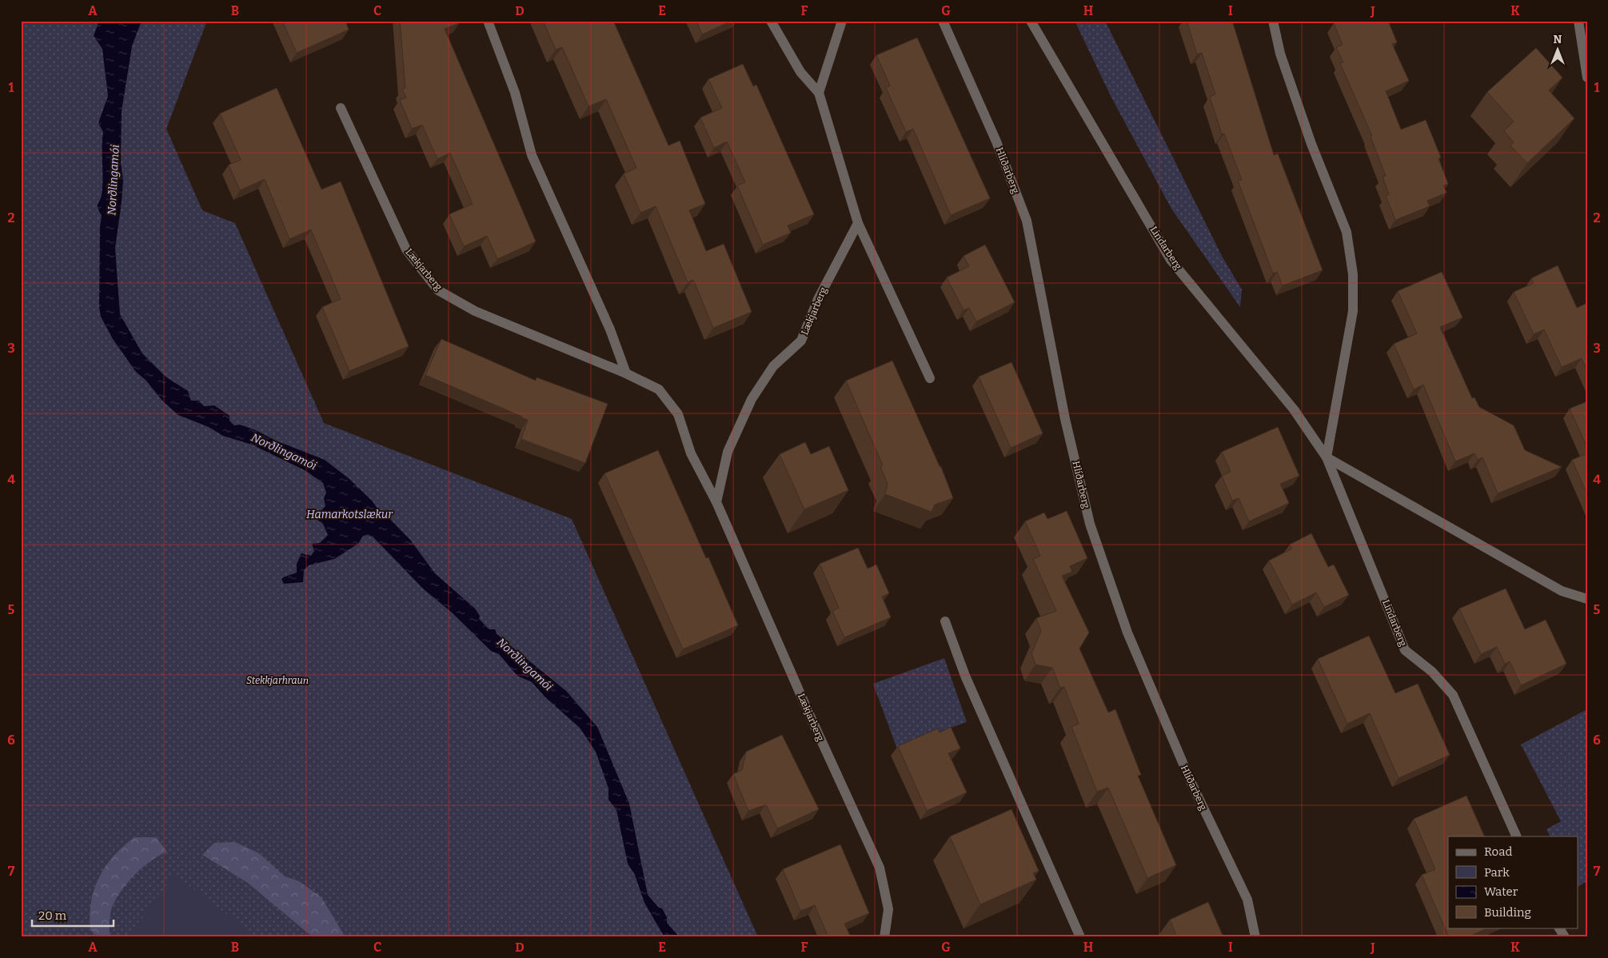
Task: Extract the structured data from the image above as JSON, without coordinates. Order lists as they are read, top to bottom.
{
  "streets": {
    "street": ["Hlíðarberg", "Lindarberg", "Lækjarberg"]
  },
  "water": ["Norðlingamói", "Hamarkotslækur"],
  "parks": ["Stekkjarhraun"],
  "legend": [
    "Road",
    "Park",
    "Water",
    "Building"
  ],
  "scale_bar": "20 m",
  "north": "top",
  "grid": {
    "columns": [
      "A",
      "B",
      "C",
      "D",
      "E",
      "F",
      "G",
      "H",
      "I",
      "J",
      "K"
    ],
    "rows": [
      "1",
      "2",
      "3",
      "4",
      "5",
      "6",
      "7"
    ]
  }
}
